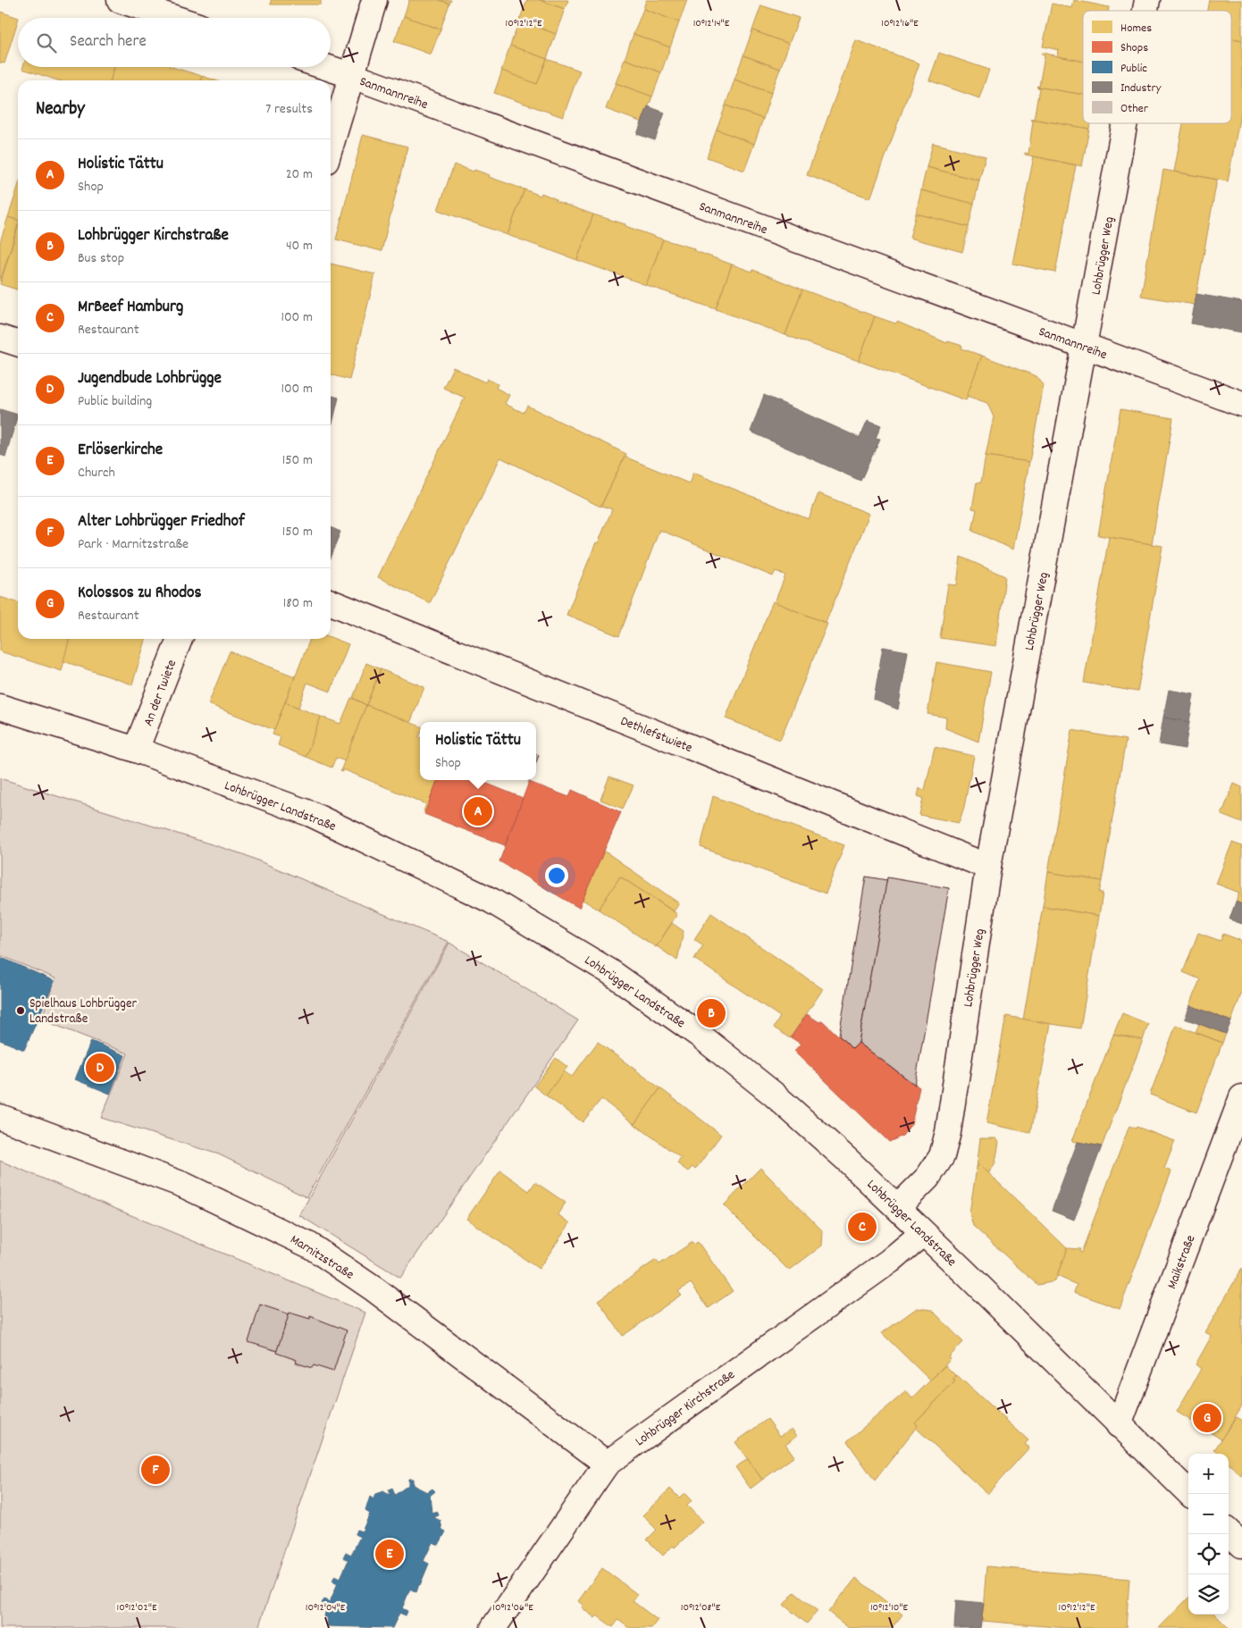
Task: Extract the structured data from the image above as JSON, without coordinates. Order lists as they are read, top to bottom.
{
  "streets": {
    "street": [
      "Sanmannreihe",
      "Lohbrügger Weg",
      "An der Twiete",
      "Dethlefstwiete",
      "Lohbrügger Landstraße",
      "Marnitzstraße",
      "Maikstraße",
      "Lohbrügger Kirchstraße"
    ]
  },
  "crossings": [
    ["Sanmannreihe", "Lohbrügger Weg"],
    ["Lohbrügger Weg", "Dethlefstwiete"],
    ["Lohbrügger Weg", "Lohbrügger Landstraße"],
    ["An der Twiete", "Lohbrügger Landstraße"],
    ["Lohbrügger Landstraße", "Maikstraße"],
    ["Lohbrügger Landstraße", "Lohbrügger Kirchstraße"],
    ["Marnitzstraße", "Lohbrügger Kirchstraße"]
  ],
  "places": ["Spielhaus Lohbrügger Landstraße"],
  "legend": [
    "Homes",
    "Shops",
    "Public",
    "Industry",
    "Other"
  ],
  "page": {
    "search": "Search here",
    "heading": ["Nearby", "7 results"],
    "list": [
      {
        "mark": "A",
        "name": "Holistic Tättu",
        "note": "Shop",
        "value": "20 m"
      },
      {
        "mark": "B",
        "name": "Lohbrügger Kirchstraße",
        "note": "Bus stop",
        "value": "40 m"
      },
      {
        "mark": "C",
        "name": "MrBeef Hamburg",
        "note": "Restaurant",
        "value": "100 m"
      },
      {
        "mark": "D",
        "name": "Jugendbude Lohbrügge",
        "note": "Public building",
        "value": "100 m"
      },
      {
        "mark": "E",
        "name": "Erlöserkirche",
        "note": "Church",
        "value": "150 m"
      },
      {
        "mark": "F",
        "name": "Alter Lohbrügger Friedhof",
        "note": "Park · Marnitzstraße",
        "value": "150 m"
      },
      {
        "mark": "G",
        "name": "Kolossos zu Rhodos",
        "note": "Restaurant",
        "value": "180 m"
      }
    ],
    "popup": ["Holistic Tättu", "Shop"],
    "pins": [
      "A",
      "B",
      "D",
      "C",
      "G",
      "F",
      "E"
    ],
    "map_buttons": ["+", "−"]
  },
  "coordinates": [
    "10°12'14\"E",
    "10°12'16\"E",
    "10°12'12\"E",
    "10°12'02\"E",
    "10°12'04\"E",
    "10°12'06\"E",
    "10°12'08\"E",
    "10°12'10\"E"
  ]
}
